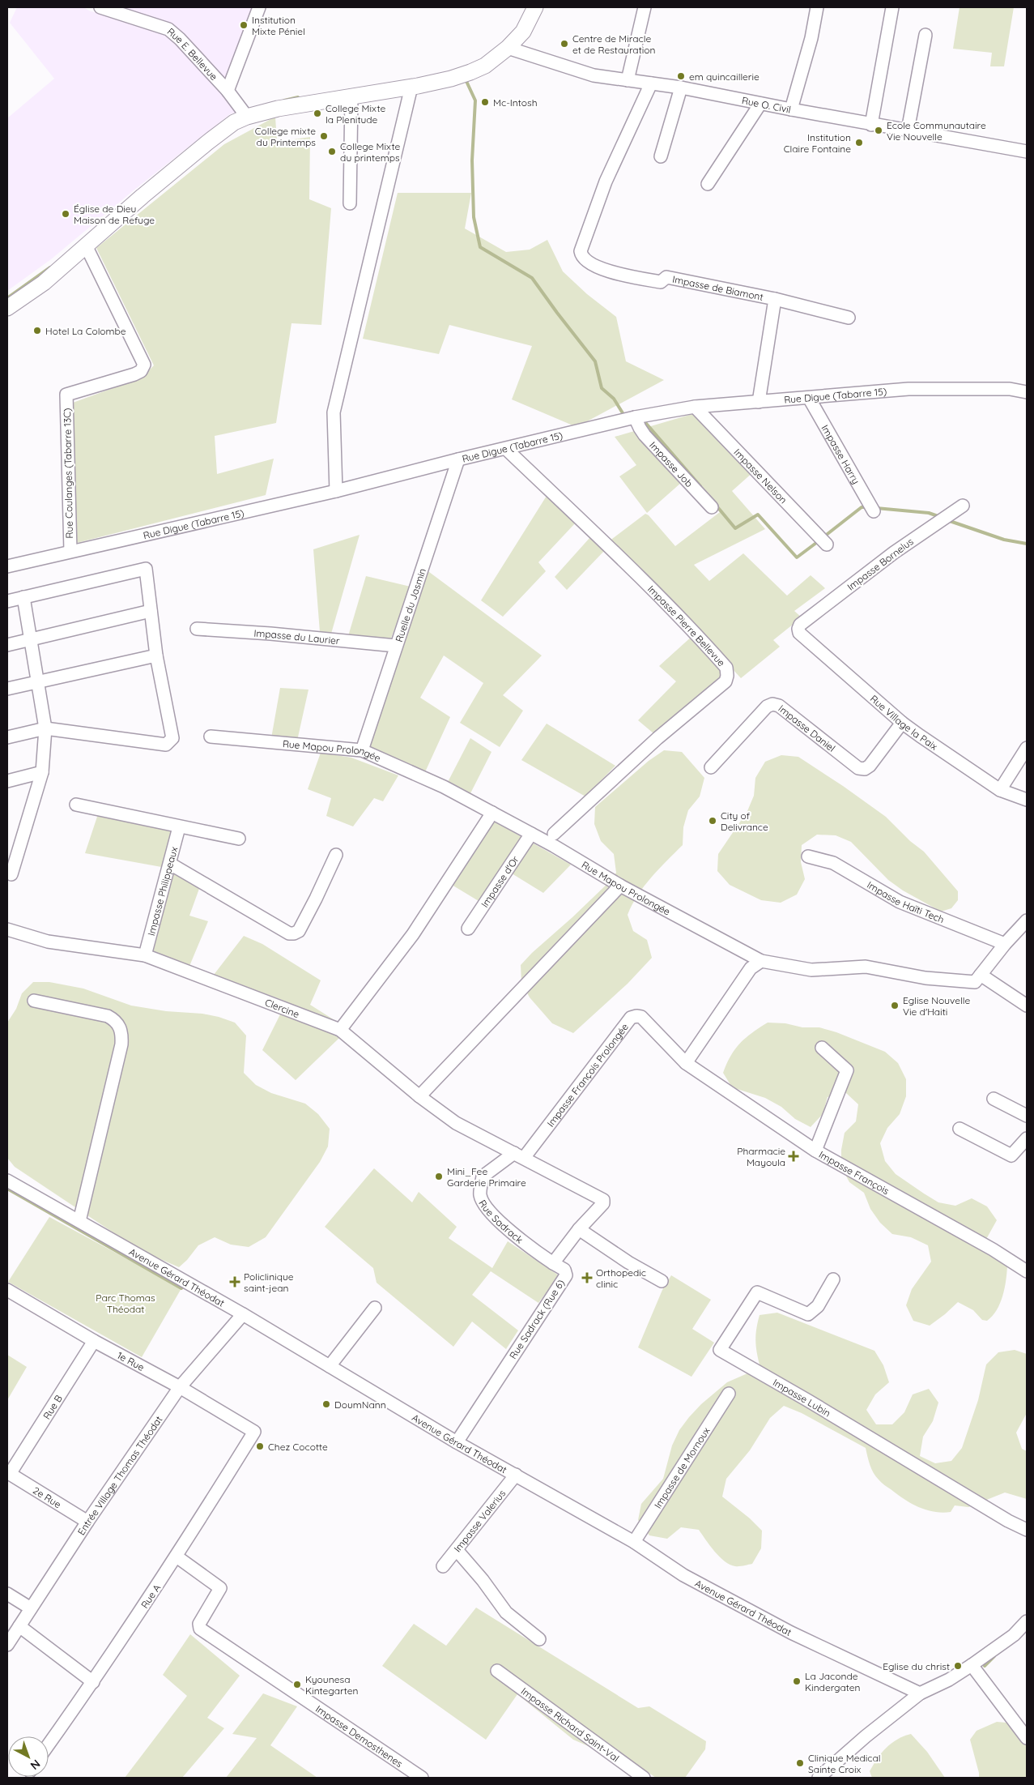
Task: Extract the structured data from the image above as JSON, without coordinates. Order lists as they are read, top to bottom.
{
  "streets": {
    "street": [
      "Rue E. Bellevue",
      "Rue O. Civil",
      "Impasse de Biamont",
      "Rue Digue (Tabarre 15)",
      "Impasse Harry",
      "Impasse Job",
      "Rue Coulanges (Tabarre 13C)",
      "Impasse Nelson",
      "Impasse Bornelus",
      "Ruelle du Jasmin",
      "Impasse Pierre Bellevue",
      "Impasse du Laurier",
      "Rue Village la Paix",
      "Impasse Daniel",
      "Rue Mapou Prolongée",
      "Impasse d'Or",
      "Impasse Philippeaux",
      "Impasse Haïti Tech",
      "Clercine",
      "Impasse François Prolongée",
      "Impasse François",
      "Rue Sadrack",
      "Avenue Gérard Théodat",
      "Rue Sadrack (Rue 6)",
      "1e Rue",
      "Impasse Lubin",
      "Rue B",
      "Impasse de Mornoux",
      "Entrée Village Thomas Théodat",
      "2e Rue",
      "Impasse Valerius",
      "Rue A",
      "Impasse Richard Saint-Val",
      "Impasse Demosthenes"
    ]
  },
  "crossings": [
    ["Rue O. Civil", "Impasse de Biamont"],
    ["Impasse de Biamont", "Rue Digue (Tabarre 15)"],
    ["Rue Digue (Tabarre 15)", "Impasse Harry"],
    ["Rue Digue (Tabarre 15)", "Impasse Job"],
    ["Rue Digue (Tabarre 15)", "Rue Coulanges (Tabarre 13C)"],
    ["Rue Digue (Tabarre 15)", "Impasse Nelson"],
    ["Rue Digue (Tabarre 15)", "Ruelle du Jasmin"],
    ["Rue Digue (Tabarre 15)", "Impasse Pierre Bellevue"],
    ["Impasse Bornelus", "Rue Village la Paix"],
    ["Ruelle du Jasmin", "Impasse du Laurier"],
    ["Ruelle du Jasmin", "Rue Mapou Prolongée"],
    ["Rue Village la Paix", "Impasse Daniel"],
    ["Rue Mapou Prolongée", "Impasse d'Or"],
    ["Impasse Philippeaux", "Clercine"],
    ["Clercine", "Impasse François Prolongée"],
    ["Clercine", "Rue Sadrack"],
    ["Clercine", "Rue Sadrack (Rue 6)"],
    ["Impasse François Prolongée", "Impasse François"],
    ["Impasse François Prolongée", "Rue Sadrack"],
    ["Impasse François Prolongée", "Rue Sadrack (Rue 6)"],
    ["Rue Sadrack", "Rue Sadrack (Rue 6)"],
    ["Avenue Gérard Théodat", "Rue Sadrack (Rue 6)"],
    ["Avenue Gérard Théodat", "Impasse de Mornoux"],
    ["Avenue Gérard Théodat", "Entrée Village Thomas Théodat"],
    ["Avenue Gérard Théodat", "Impasse Valerius"],
    ["1e Rue", "Rue B"],
    ["1e Rue", "Entrée Village Thomas Théodat"],
    ["1e Rue", "Rue A"],
    ["Rue B", "2e Rue"],
    ["Entrée Village Thomas Théodat", "2e Rue"],
    ["Rue A", "Impasse Demosthenes"]
  ],
  "parks": ["Parc Thomas Théodat"],
  "places": {
    "other": [
      "Institution Mixte Péniel",
      "Centre de Miracle et de Restauration",
      "em quincaillerie",
      "Mc-Intosh",
      "College Mixte la Plenitude",
      "Ecole Communautaire Vie Nouvelle",
      "College mixte du Printemps",
      "Institution Claire Fontaine",
      "College Mixte du printemps",
      "Église de Dieu Maison de Refuge",
      "Hotel La Colombe",
      "City of Delivrance",
      "Eglise Nouvelle Vie d'Haiti",
      "Mini_Fee Garderie Primaire",
      "DoumNann",
      "Chez Cocotte",
      "Eglise du christ",
      "La Jaconde Kindergaten",
      "Kyounesa Kintegarten",
      "Clinique Medical Sainte Croix"
    ],
    "health": ["Pharmacie Mayoula", "Orthopedic clinic", "Policlinique saint-jean"]
  },
  "north": "bottom right"
}
